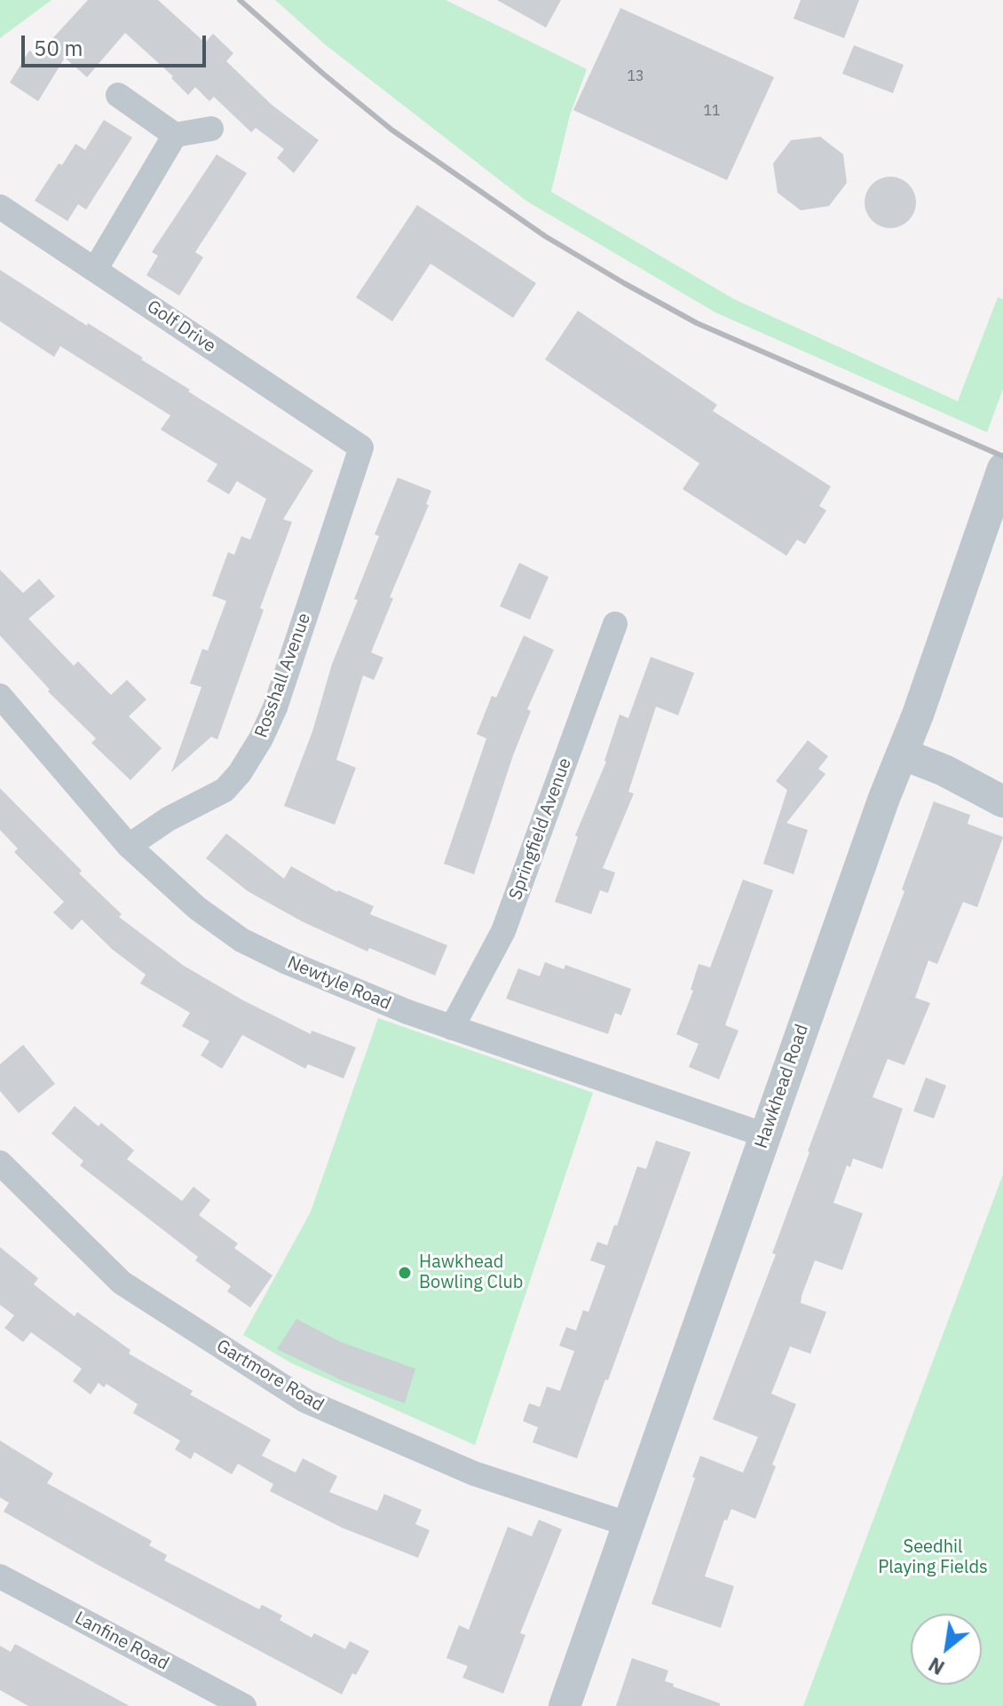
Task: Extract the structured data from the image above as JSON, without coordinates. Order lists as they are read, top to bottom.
{
  "streets": {
    "street": [
      "Golf Drive",
      "Rosshall Avenue",
      "Springfield Avenue",
      "Newtyle Road",
      "Hawkhead Road",
      "Gartmore Road",
      "Lanfine Road"
    ]
  },
  "crossings": [
    ["Golf Drive", "Rosshall Avenue"],
    ["Rosshall Avenue", "Newtyle Road"],
    ["Springfield Avenue", "Newtyle Road"],
    ["Newtyle Road", "Hawkhead Road"],
    ["Hawkhead Road", "Gartmore Road"]
  ],
  "parks": ["Seedhil Playing Fields"],
  "places": ["Hawkhead Bowling Club"],
  "house_numbers": ["13", "11"],
  "scale_bar": "50 m",
  "north": "bottom left"
}
